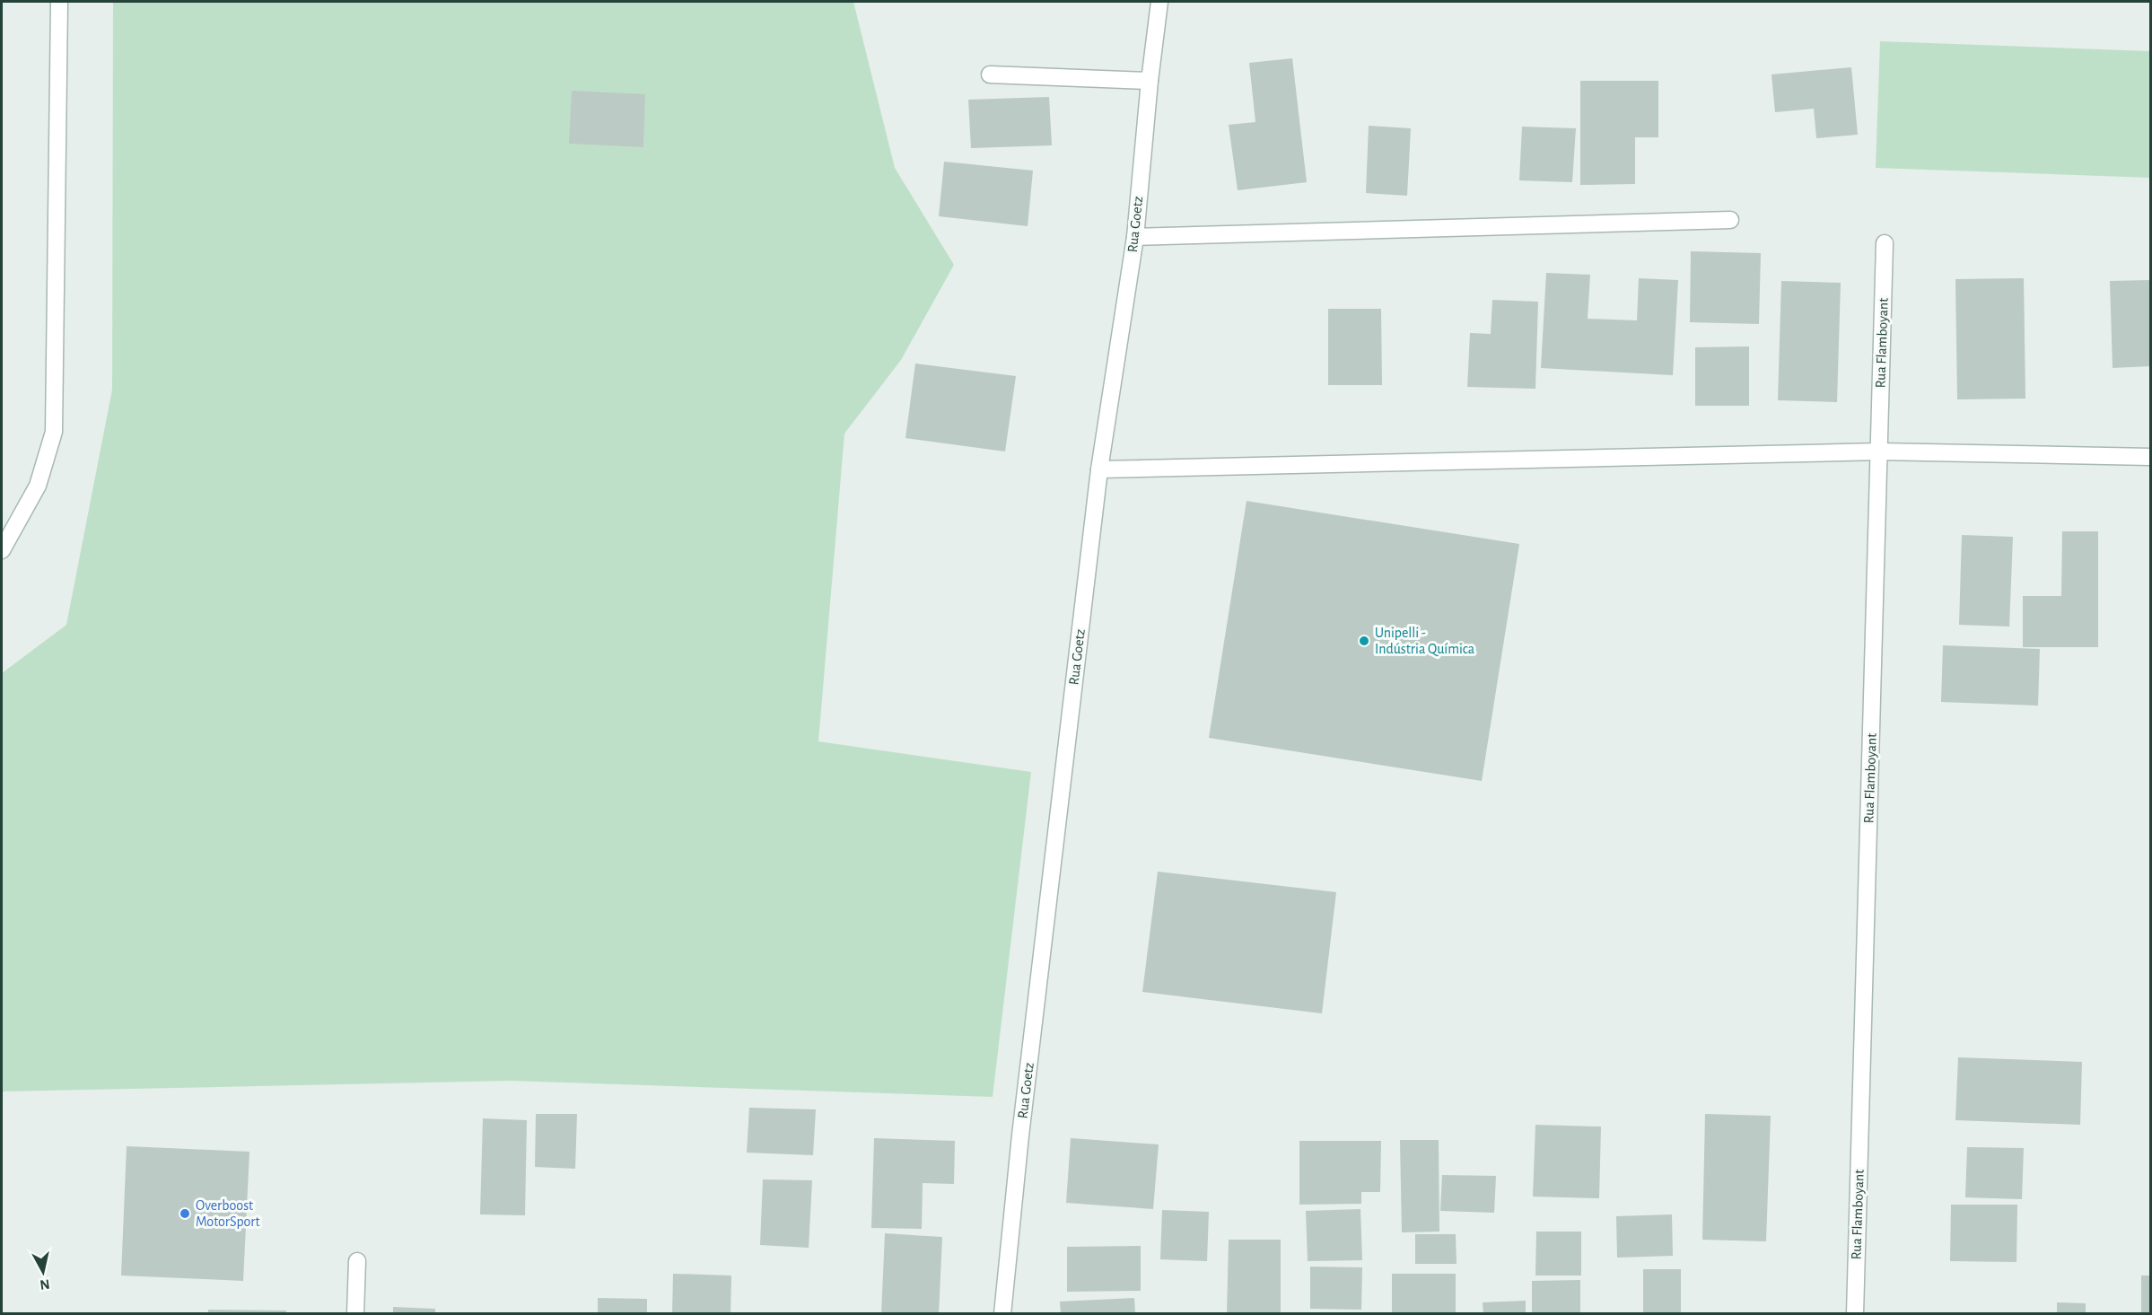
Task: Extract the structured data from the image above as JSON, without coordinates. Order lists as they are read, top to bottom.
{
  "streets": {
    "street": ["Rua Goetz", "Rua Flamboyant"]
  },
  "places": ["Unipelli - Indústria Química", "Overboost MotorSport"],
  "north": "bottom"
}
